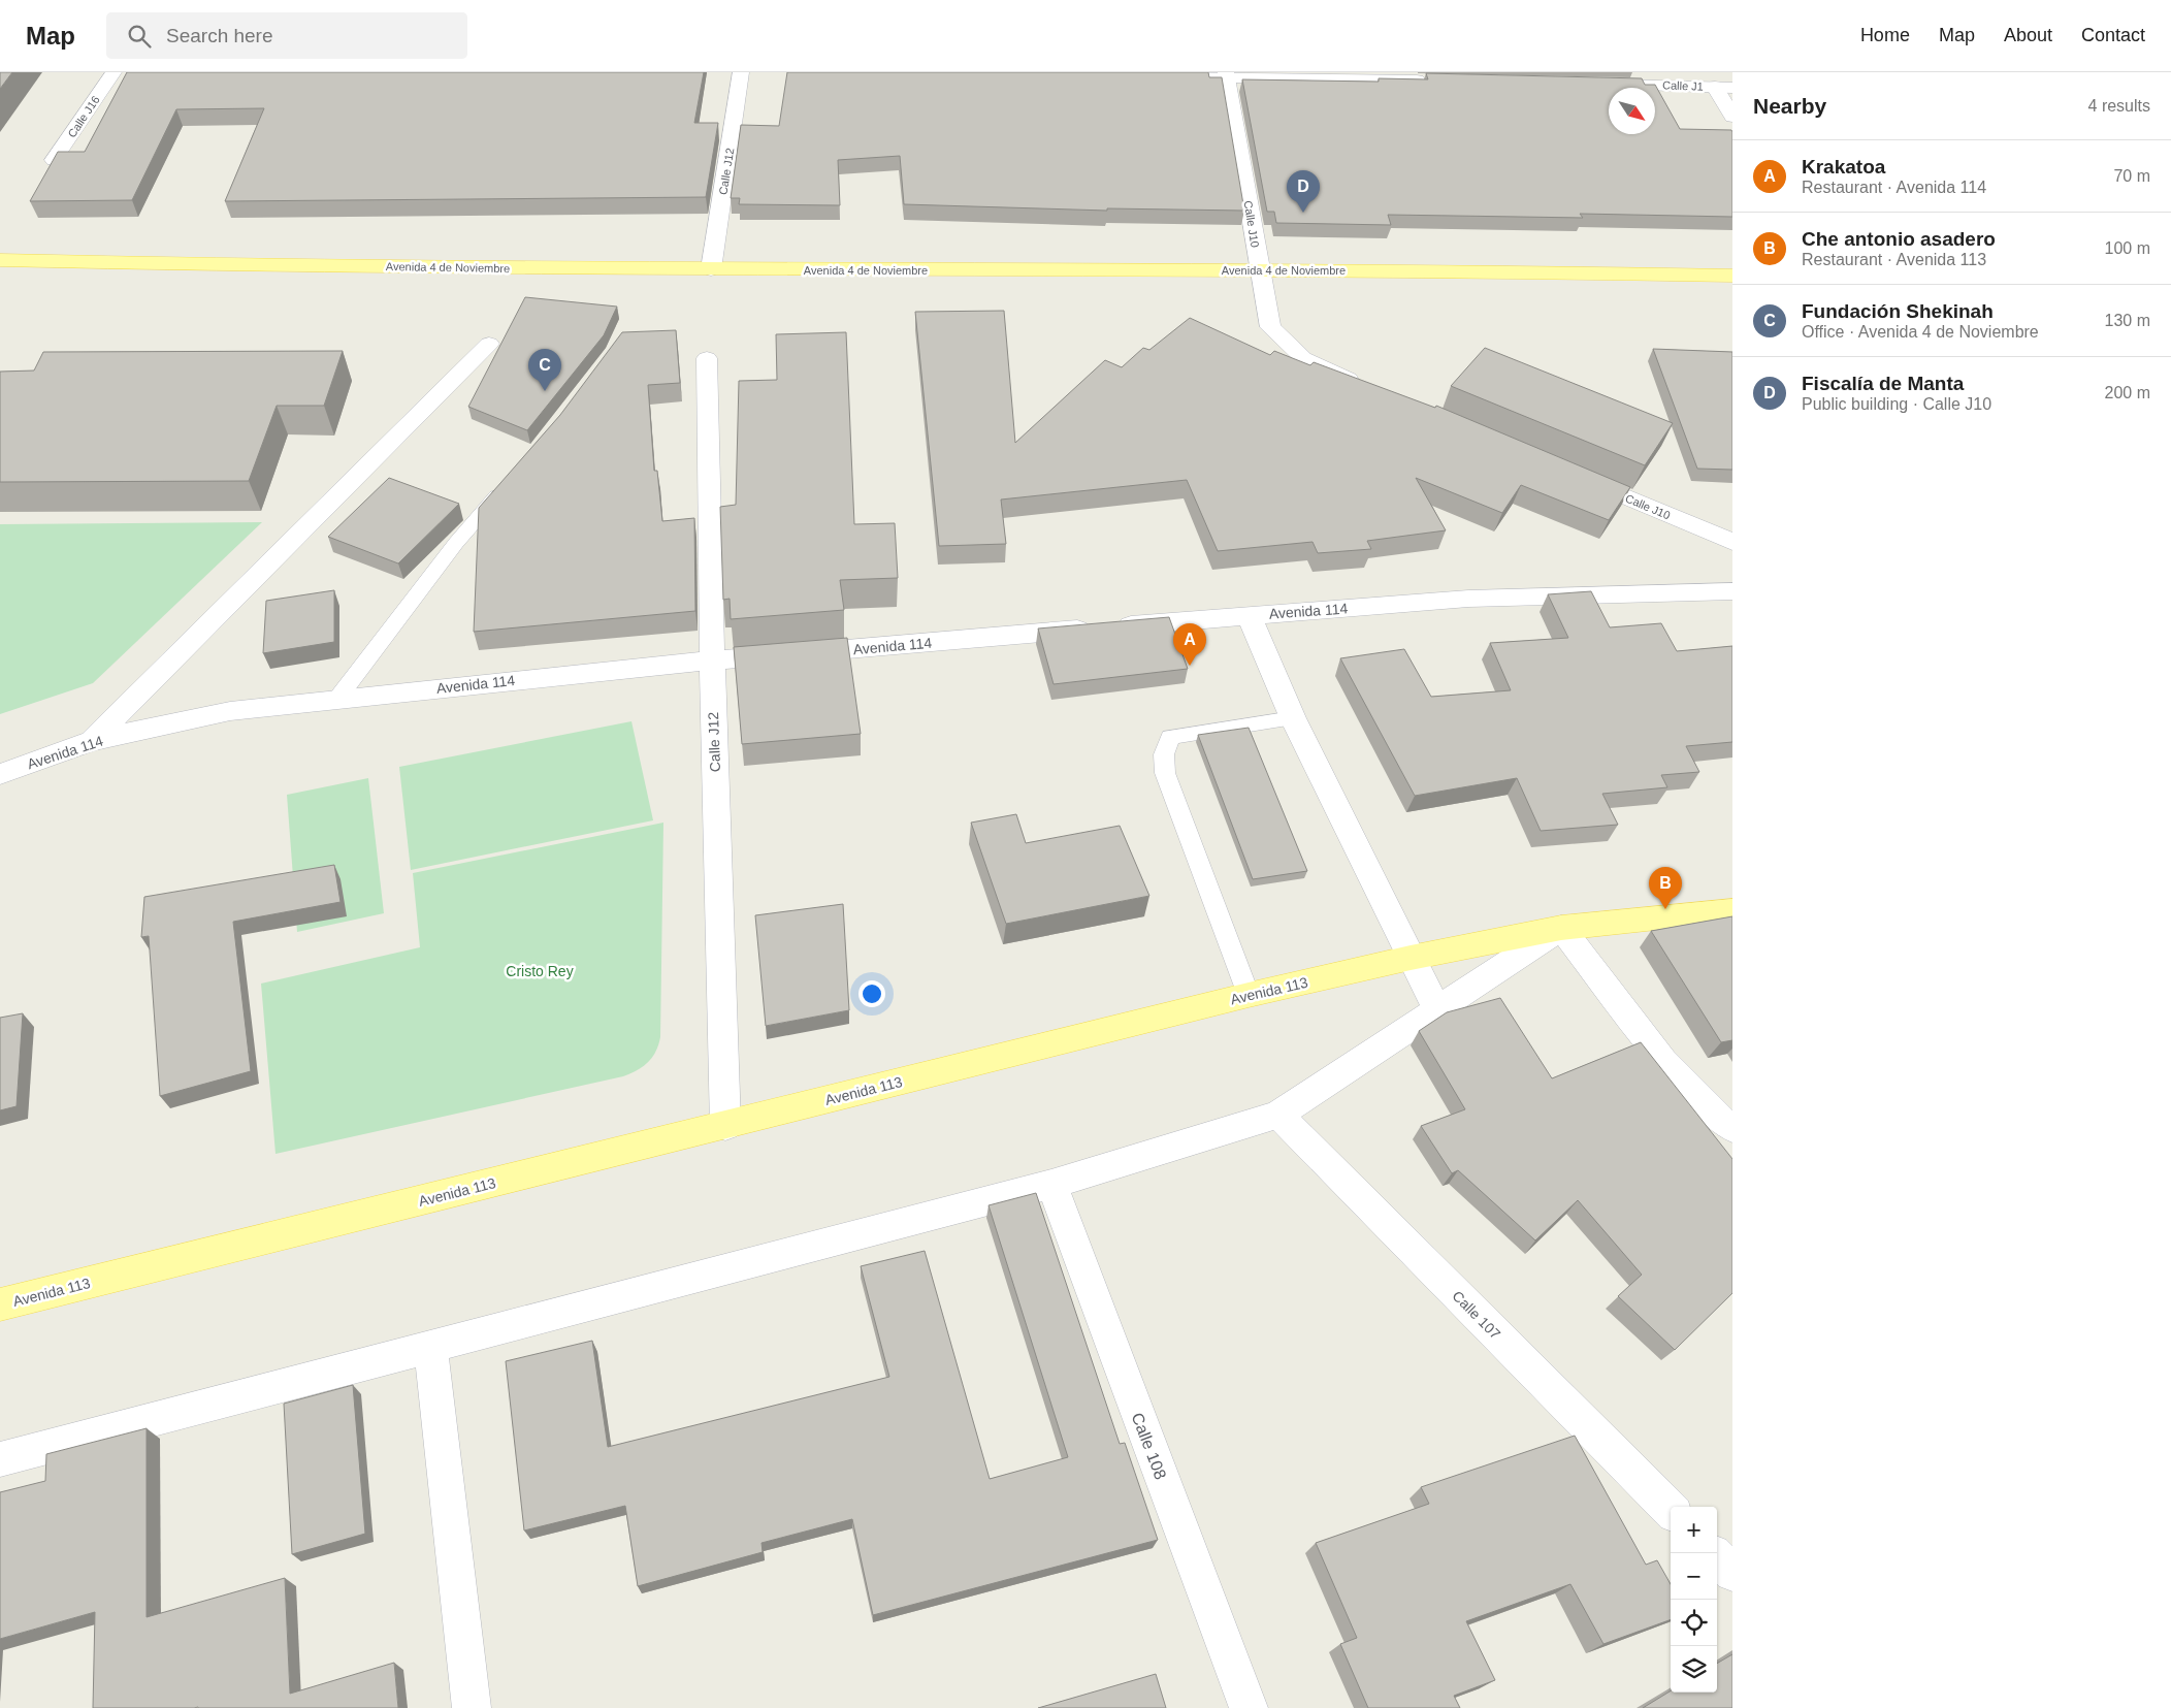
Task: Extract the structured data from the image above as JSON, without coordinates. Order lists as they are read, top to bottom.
{
  "streets": {
    "main road": ["Avenida 4 de Noviembre", "Avenida 113"],
    "street": [
      "Calle J1",
      "Calle J16",
      "Calle J12",
      "Calle J10",
      "Avenida 114",
      "Calle 107",
      "Calle 108"
    ]
  },
  "crossings": [
    ["Calle J12", "Avenida 4 de Noviembre"],
    ["Calle J12", "Avenida 114"],
    ["Calle J12", "Avenida 113"],
    ["Calle J10", "Avenida 4 de Noviembre"]
  ],
  "parks": ["Cristo Rey"],
  "north": "bottom right",
  "page": {
    "header": "Map",
    "search": "Search here",
    "nav": [
      "Home",
      "Map",
      "About",
      "Contact"
    ],
    "heading": ["Nearby", "4 results"],
    "list": [
      {
        "mark": "A",
        "name": "Krakatoa",
        "note": "Restaurant · Avenida 114",
        "value": "70 m"
      },
      {
        "mark": "B",
        "name": "Che antonio asadero",
        "note": "Restaurant · Avenida 113",
        "value": "100 m"
      },
      {
        "mark": "C",
        "name": "Fundación Shekinah",
        "note": "Office · Avenida 4 de Noviembre",
        "value": "130 m"
      },
      {
        "mark": "D",
        "name": "Fiscalía de Manta",
        "note": "Public building · Calle J10",
        "value": "200 m"
      }
    ],
    "pins": [
      "D",
      "C",
      "A",
      "B"
    ],
    "map_buttons": ["+", "−"]
  }
}
